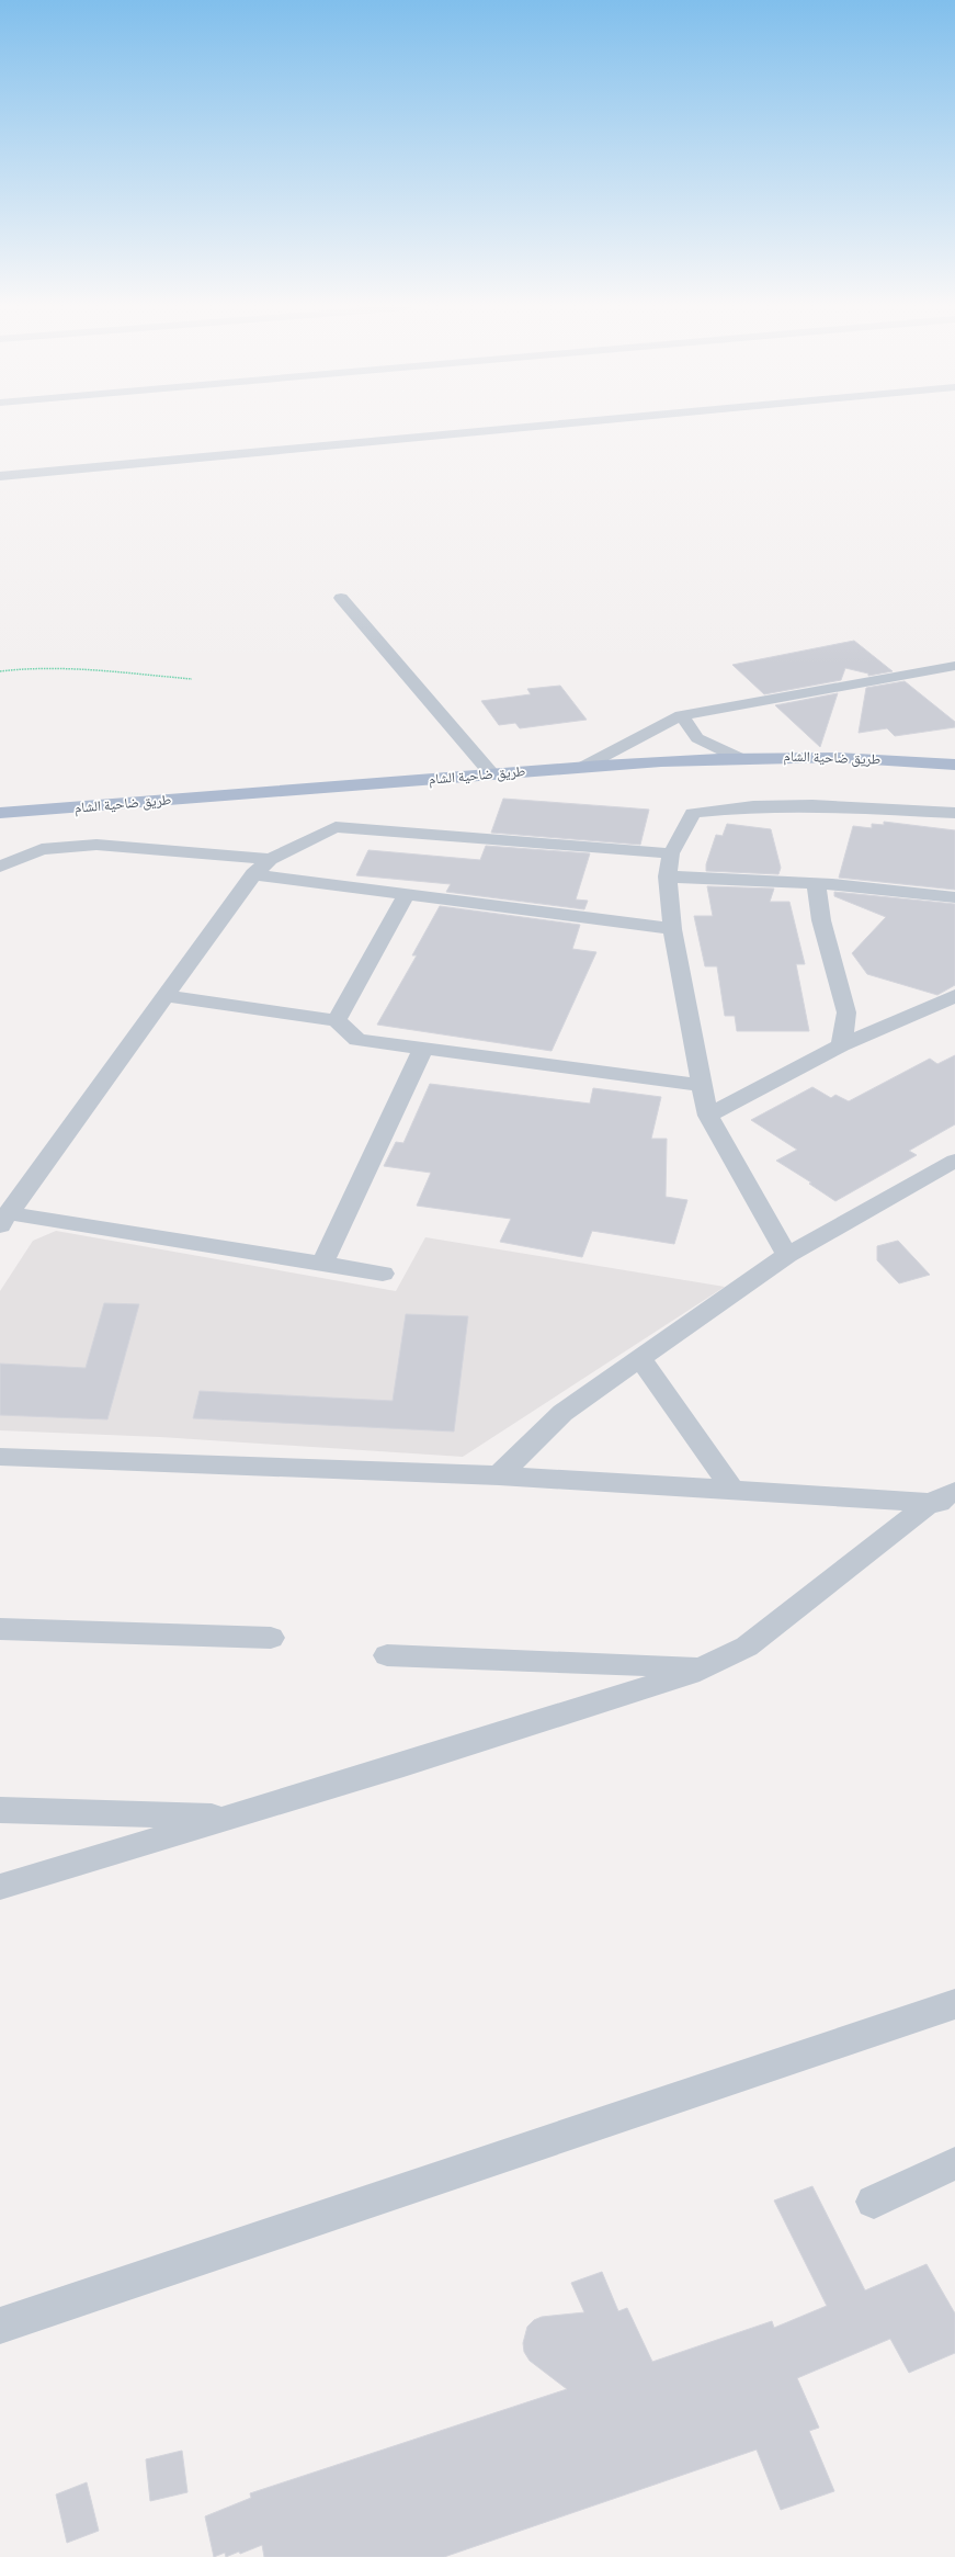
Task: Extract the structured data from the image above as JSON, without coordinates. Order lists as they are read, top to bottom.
{
  "streets": {
    "main road": ["طريق ضاحية الشام"]
  }
}
